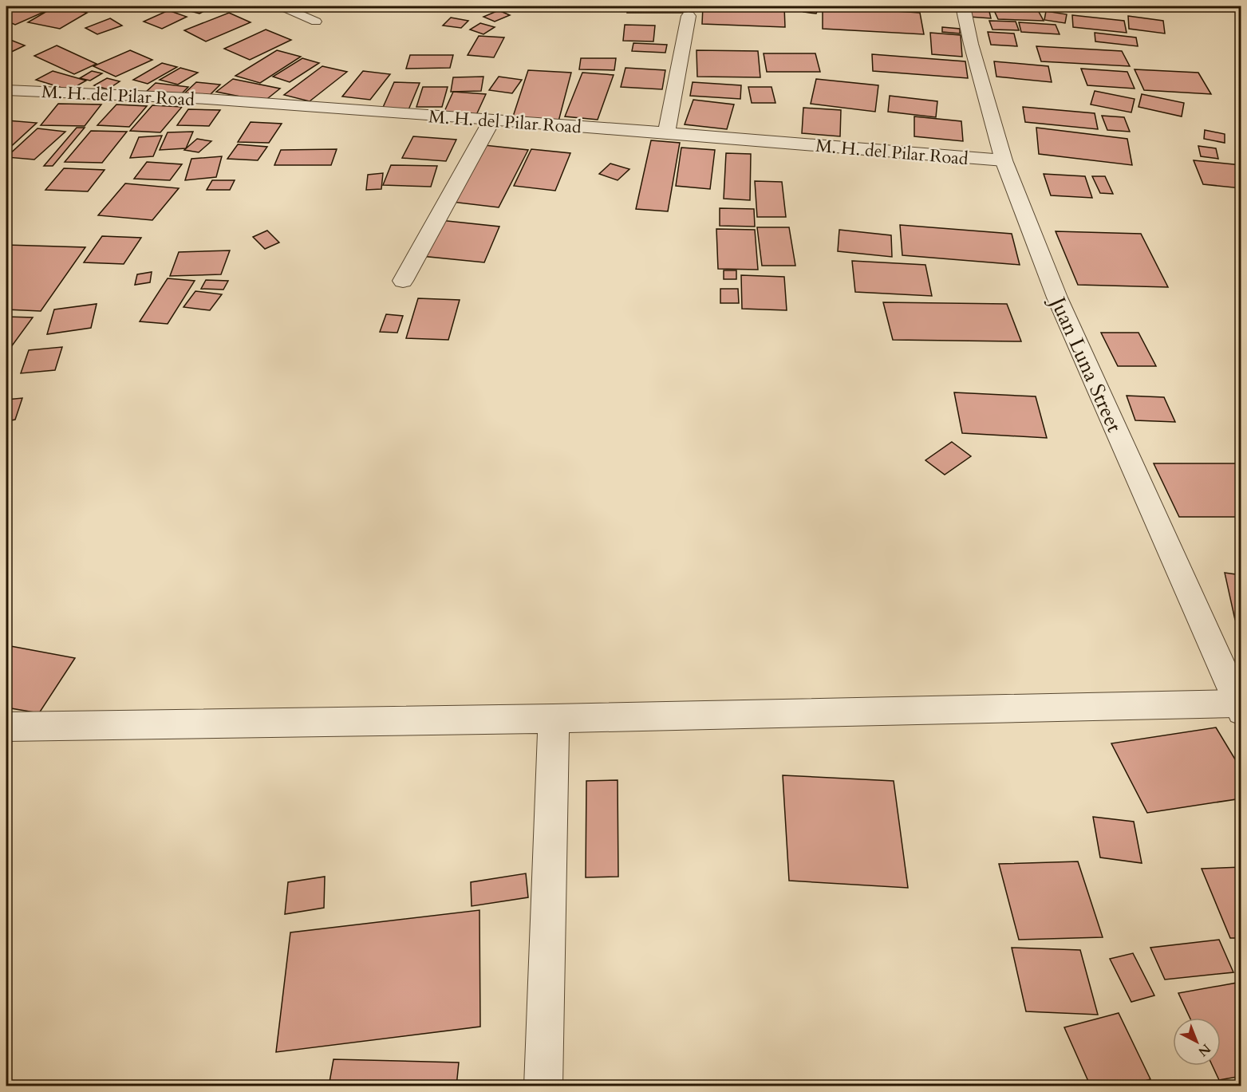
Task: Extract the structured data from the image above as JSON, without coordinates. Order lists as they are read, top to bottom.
{
  "streets": {
    "street": ["M. H. del Pilar Road", "Juan Luna Street"]
  },
  "crossings": [
    ["M. H. del Pilar Road", "Juan Luna Street"]
  ],
  "north": "bottom right"
}
